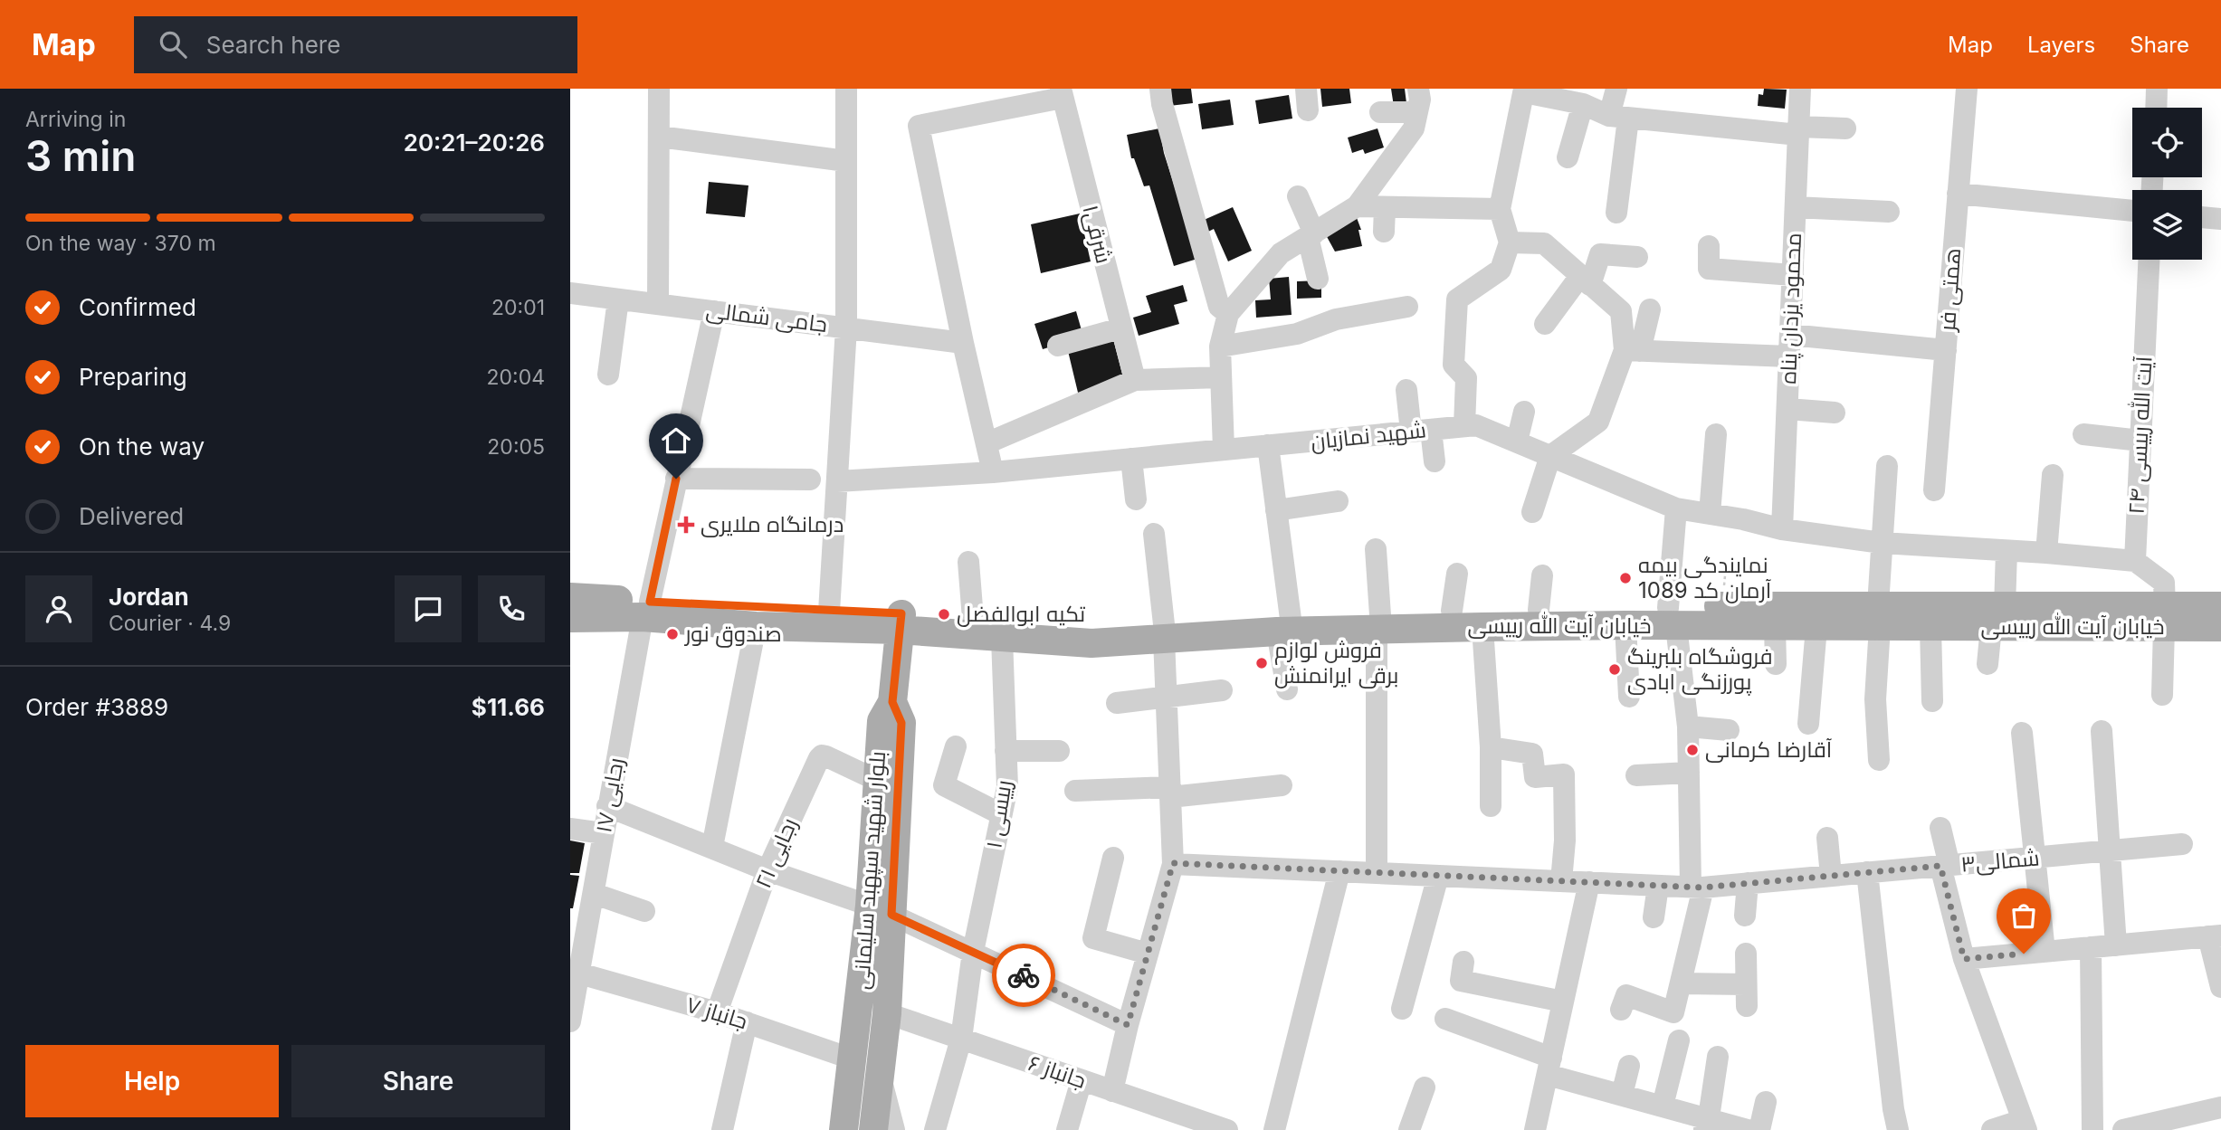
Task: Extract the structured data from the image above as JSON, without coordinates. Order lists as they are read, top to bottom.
{
  "streets": {
    "main road": ["خیابان آیت الله رییسی", "بلوار شهید سپهبد سلیمانی"],
    "street": [
      "شرقی۱",
      "همتی فر",
      "محمود یزدان پناه",
      "جامی شمالی",
      "آیت الله رییسی ۲۴",
      "شهید نمازیان",
      "رجایی ۱۷",
      "رییسی ۱",
      "رجایی ۲۱",
      "شمالی۳",
      "جانباز ۷",
      "جانباز ۶"
    ]
  },
  "crossings": [
    ["محمود یزدان پناه", "شهید نمازیان"],
    ["جامی شمالی", "رجایی ۱۷"],
    ["آیت الله رییسی ۲۴", "شهید نمازیان"],
    ["خیابان آیت الله رییسی", "رییسی ۱"],
    ["رجایی ۱۷", "جانباز ۷"],
    ["رییسی ۱", "جانباز ۶"],
    ["رجایی ۲۱", "بلوار شهید سپهبد سلیمانی"],
    ["رجایی ۲۱", "جانباز ۷"],
    ["بلوار شهید سپهبد سلیمانی", "جانباز ۷"],
    ["بلوار شهید سپهبد سلیمانی", "جانباز ۶"]
  ],
  "places": {
    "health": ["درمانگاه ملایری"],
    "other": [
      "نمایندگی بیمه آرمان کد 1089",
      "تکیه ابوالفضل",
      "صندوق نور",
      "فروش لوازم برقی ایرانمنش",
      "فروشگاه بلبرینگ پورزنگی ابادی",
      "آقارضا کرمانی"
    ]
  },
  "page": {
    "header": "Map",
    "search": "Search here",
    "nav": ["Map", "Layers", "Share"],
    "heading": ["3 min", "Arriving in", "20:21–20:26"],
    "panel": [
      "Jordan",
      "Courier · 4.9",
      "Order #3889",
      "$11.66"
    ],
    "bar": "On the way · 370 m",
    "list": [
      ["Confirmed", "20:01"],
      ["Preparing", "20:04"],
      ["On the way", "20:05"],
      "Delivered"
    ],
    "buttons": ["Help", "Share"]
  }
}
